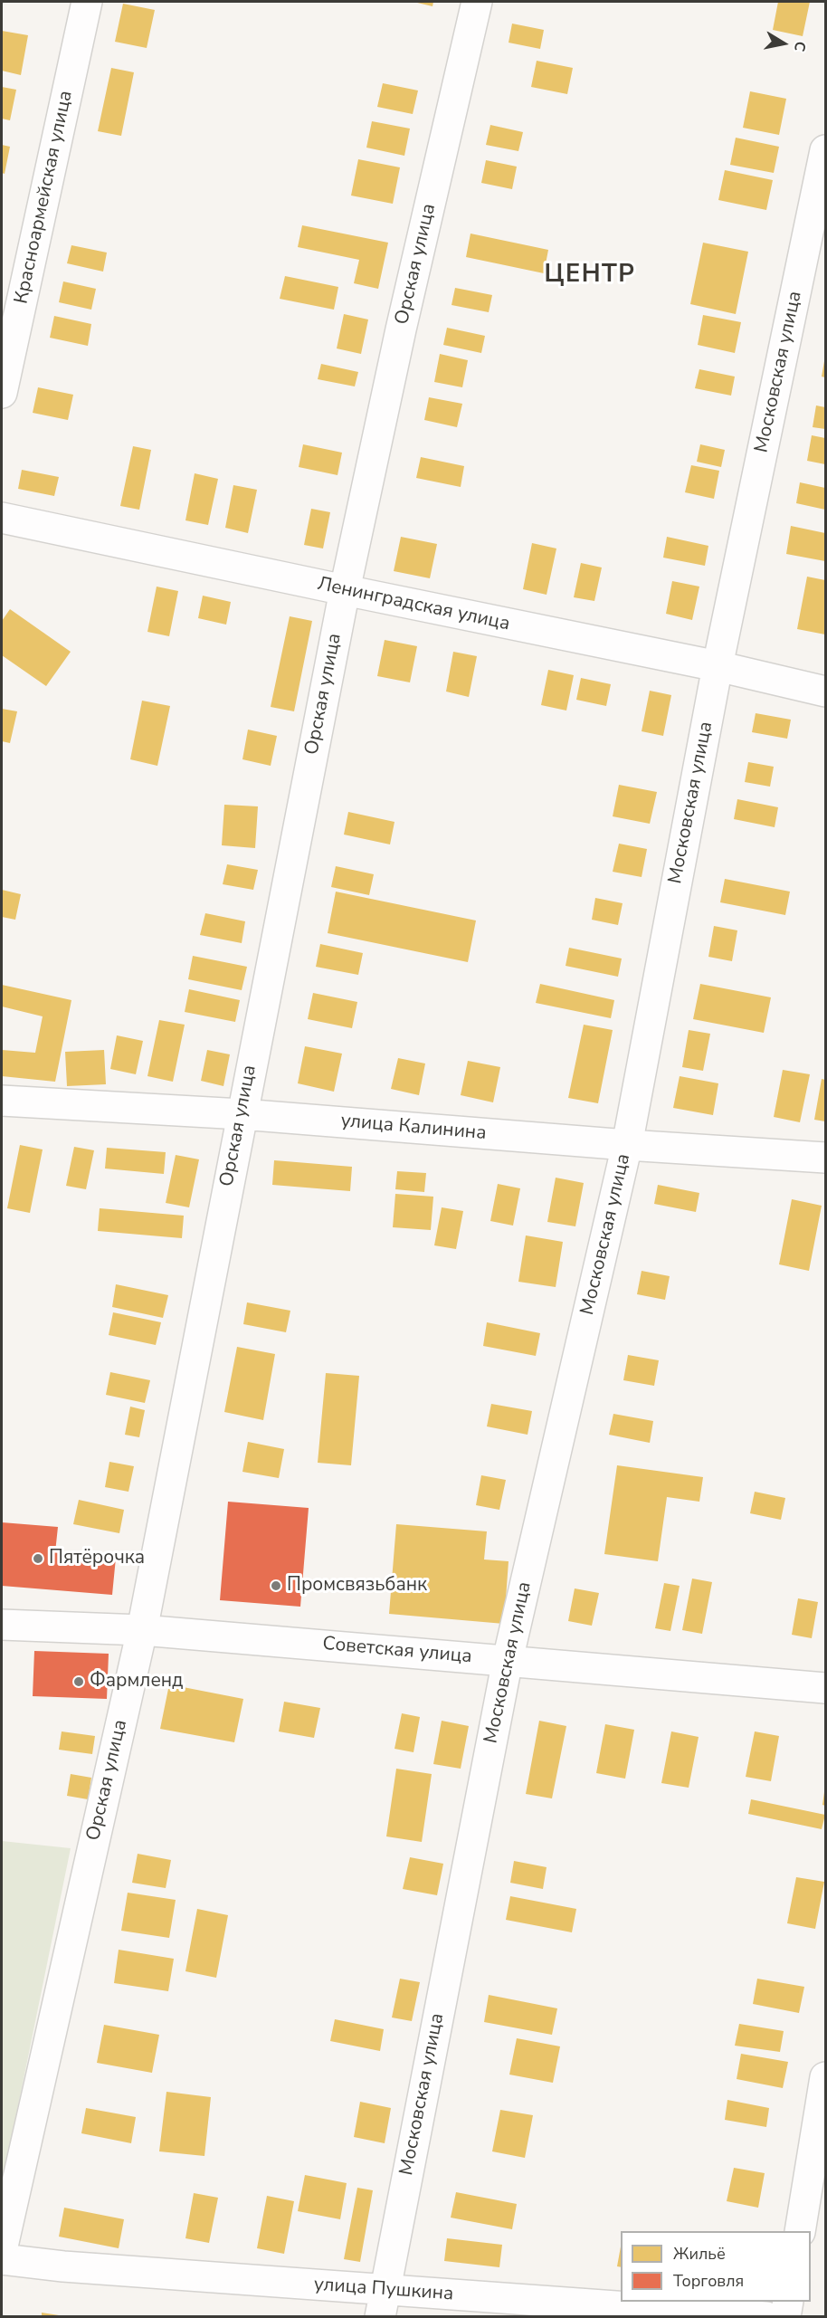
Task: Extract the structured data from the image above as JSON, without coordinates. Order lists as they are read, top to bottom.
{
  "streets": {
    "street": [
      "Красноармейская улица",
      "Орская улица",
      "Московская улица",
      "Ленинградская улица",
      "улица Калинина",
      "Советская улица",
      "улица Пушкина"
    ]
  },
  "crossings": [
    ["Орская улица", "Ленинградская улица"],
    ["Орская улица", "улица Калинина"],
    ["Орская улица", "Советская улица"],
    ["Московская улица", "Ленинградская улица"],
    ["Московская улица", "улица Калинина"],
    ["Московская улица", "Советская улица"],
    ["Московская улица", "улица Пушкина"]
  ],
  "districts": ["ЦЕНТР"],
  "places": ["Пятёрочка", "Промсвязьбанк", "Фармленд"],
  "legend": ["Жильё", "Торговля"],
  "north": "right"
}
